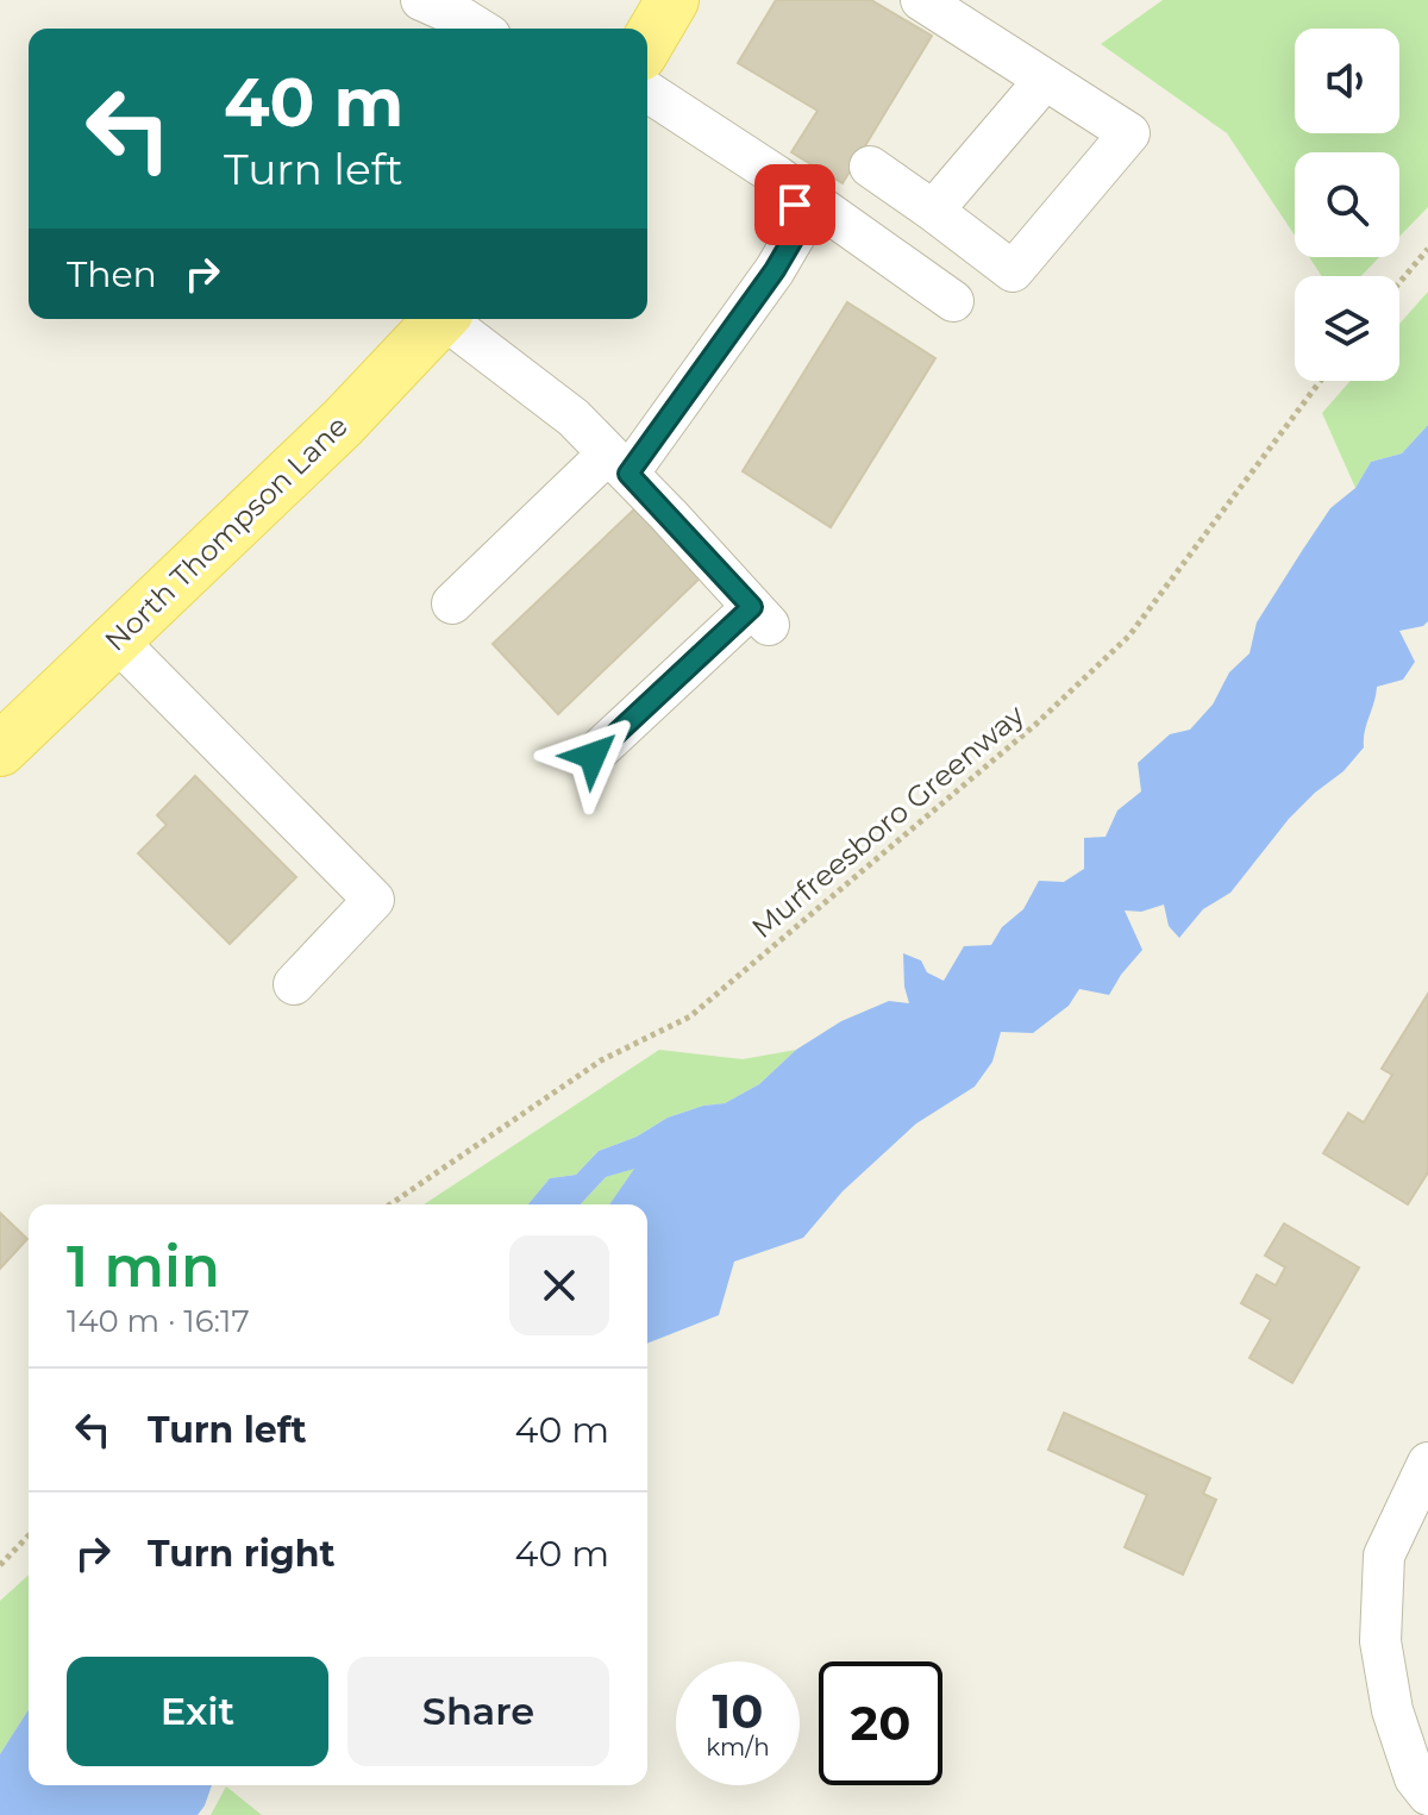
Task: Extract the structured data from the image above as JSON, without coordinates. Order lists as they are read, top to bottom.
{
  "streets": {
    "main road": ["North Thompson Lane"],
    "path": ["Murfreesboro Greenway"]
  },
  "page": {
    "turn": ["40 m", "Turn left"],
    "then": "Then",
    "heading": ["1 min", "140 m · 16:17"],
    "list": [
      {
        "name": "Turn left",
        "value": "40 m"
      },
      {
        "name": "Turn right",
        "value": "40 m"
      }
    ],
    "buttons": ["Exit", "Share"],
    "speed": "10 km/h",
    "limit": "20"
  }
}
